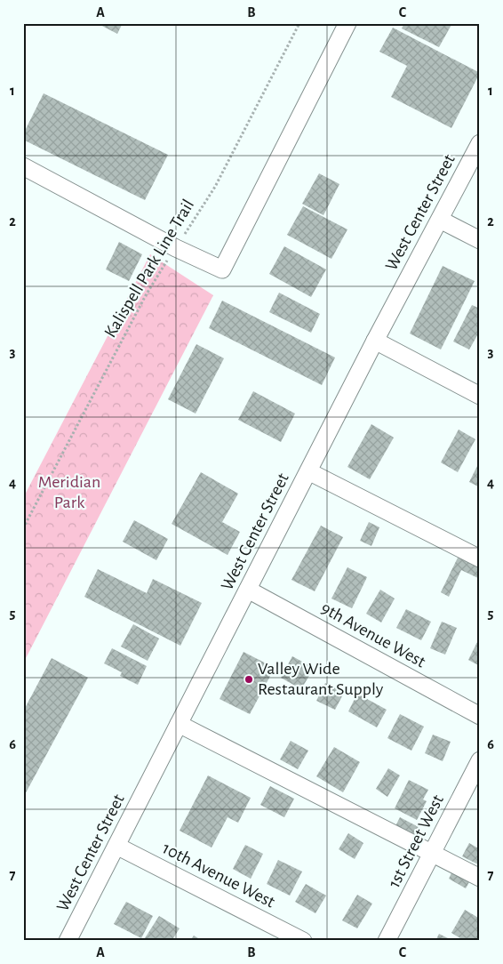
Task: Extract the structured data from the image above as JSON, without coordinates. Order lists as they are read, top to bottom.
{
  "streets": {
    "street": [
      "West Center Street",
      "9th Avenue West",
      "1st Street West",
      "10th Avenue West"
    ],
    "path": ["Kalispell Park Line Trail"]
  },
  "crossings": [
    ["West Center Street", "9th Avenue West"],
    ["West Center Street", "10th Avenue West"]
  ],
  "parks": ["Meridian Park"],
  "places": ["Valley Wide Restaurant Supply"],
  "grid": {
    "columns": ["A", "B", "C"],
    "rows": [
      "1",
      "2",
      "3",
      "4",
      "5",
      "6",
      "7"
    ]
  }
}
